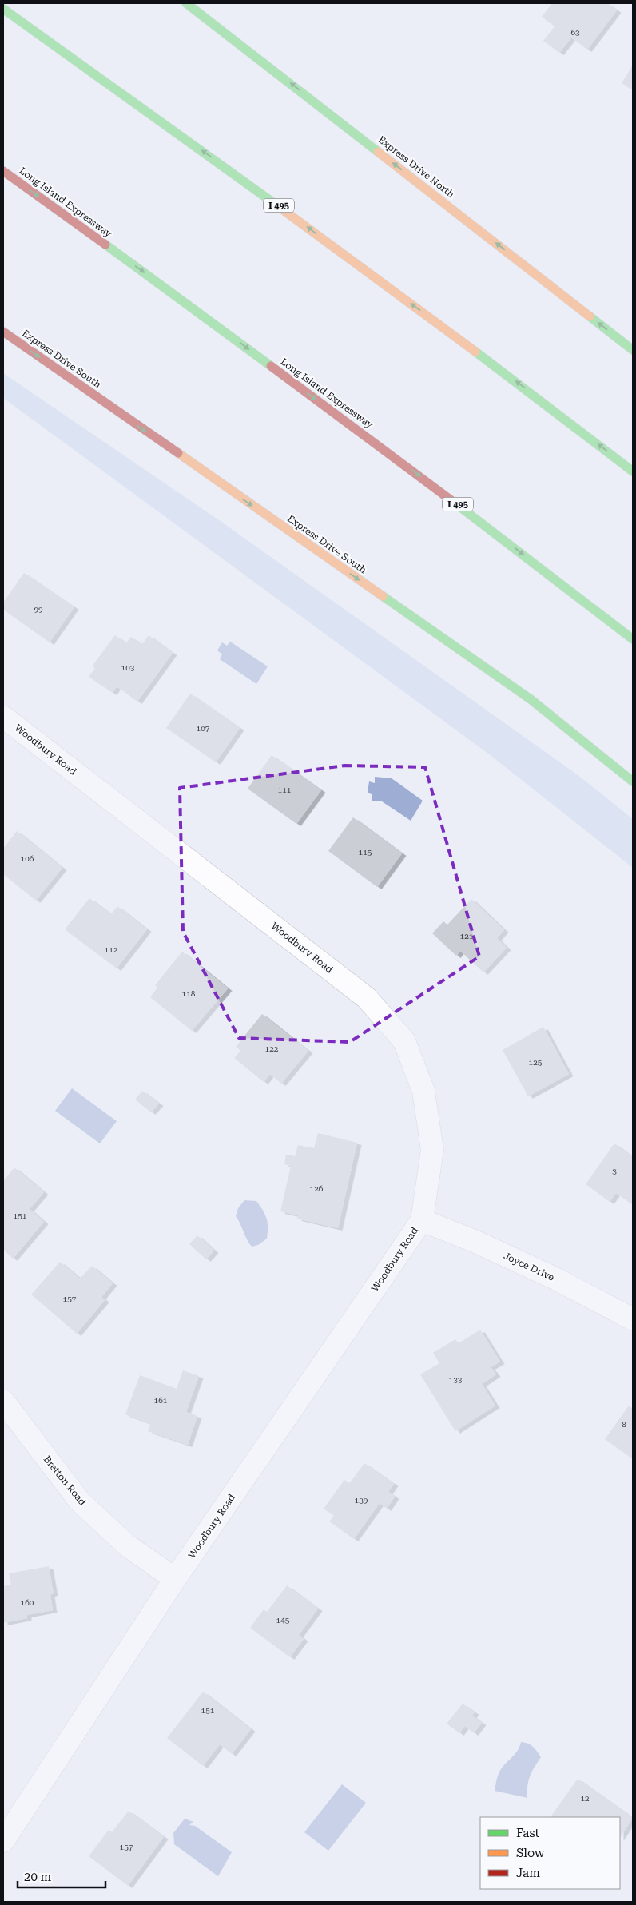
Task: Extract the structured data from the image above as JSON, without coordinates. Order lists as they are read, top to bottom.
{
  "streets": {
    "main road": [
      "Express Drive North",
      "Long Island Expressway",
      "I 495",
      "Express Drive South"
    ],
    "street": ["Woodbury Road", "Joyce Drive", "Bretton Road"]
  },
  "crossings": [
    ["Woodbury Road", "Joyce Drive"],
    ["Woodbury Road", "Bretton Road"]
  ],
  "one_way": ["Express Drive North", "Long Island Expressway", "Express Drive South"],
  "house_numbers": [
    "63",
    "99",
    "103",
    "107",
    "111",
    "115",
    "106",
    "121",
    "112",
    "118",
    "122",
    "125",
    "3",
    "126",
    "151",
    "157",
    "133",
    "161",
    "8",
    "139",
    "160",
    "145",
    "151",
    "12",
    "157"
  ],
  "legend": ["Fast", "Slow", "Jam"],
  "scale_bar": "20 m"
}
